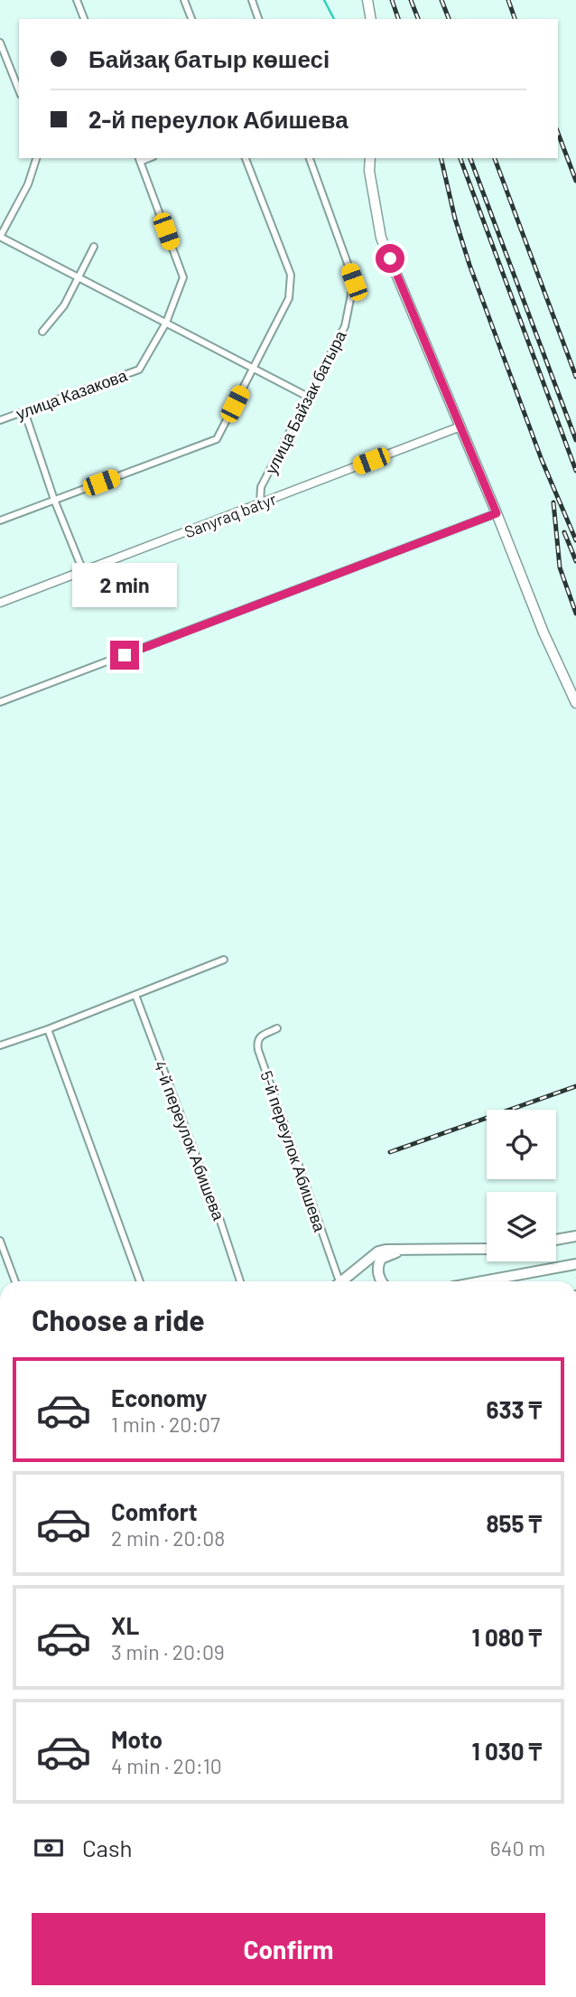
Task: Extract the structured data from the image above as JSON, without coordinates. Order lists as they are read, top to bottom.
{
  "streets": {
    "street": [
      "улица Казакова",
      "улица Байзак батыра",
      "Sanyraq batyr",
      "4-й переулок Абишева",
      "5-й переулок Абишева"
    ]
  },
  "crossings": [
    ["улица Байзак батыра", "Sanyraq batyr"]
  ],
  "page": {
    "banner": ["Байзақ батыр көшесі", "2-й переулок Абишева"],
    "bubble": "2 min",
    "heading": "Choose a ride",
    "list": [
      {
        "name": "Economy",
        "note": "1 min · 20:07",
        "value": "633 ₸"
      },
      {
        "name": "Comfort",
        "note": "2 min · 20:08",
        "value": "855 ₸"
      },
      {
        "name": "XL",
        "note": "3 min · 20:09",
        "value": "1 080 ₸"
      },
      {
        "name": "Moto",
        "note": "4 min · 20:10",
        "value": "1 030 ₸"
      }
    ],
    "pay": ["Cash", "640 m"],
    "buttons": "Confirm"
  }
}
